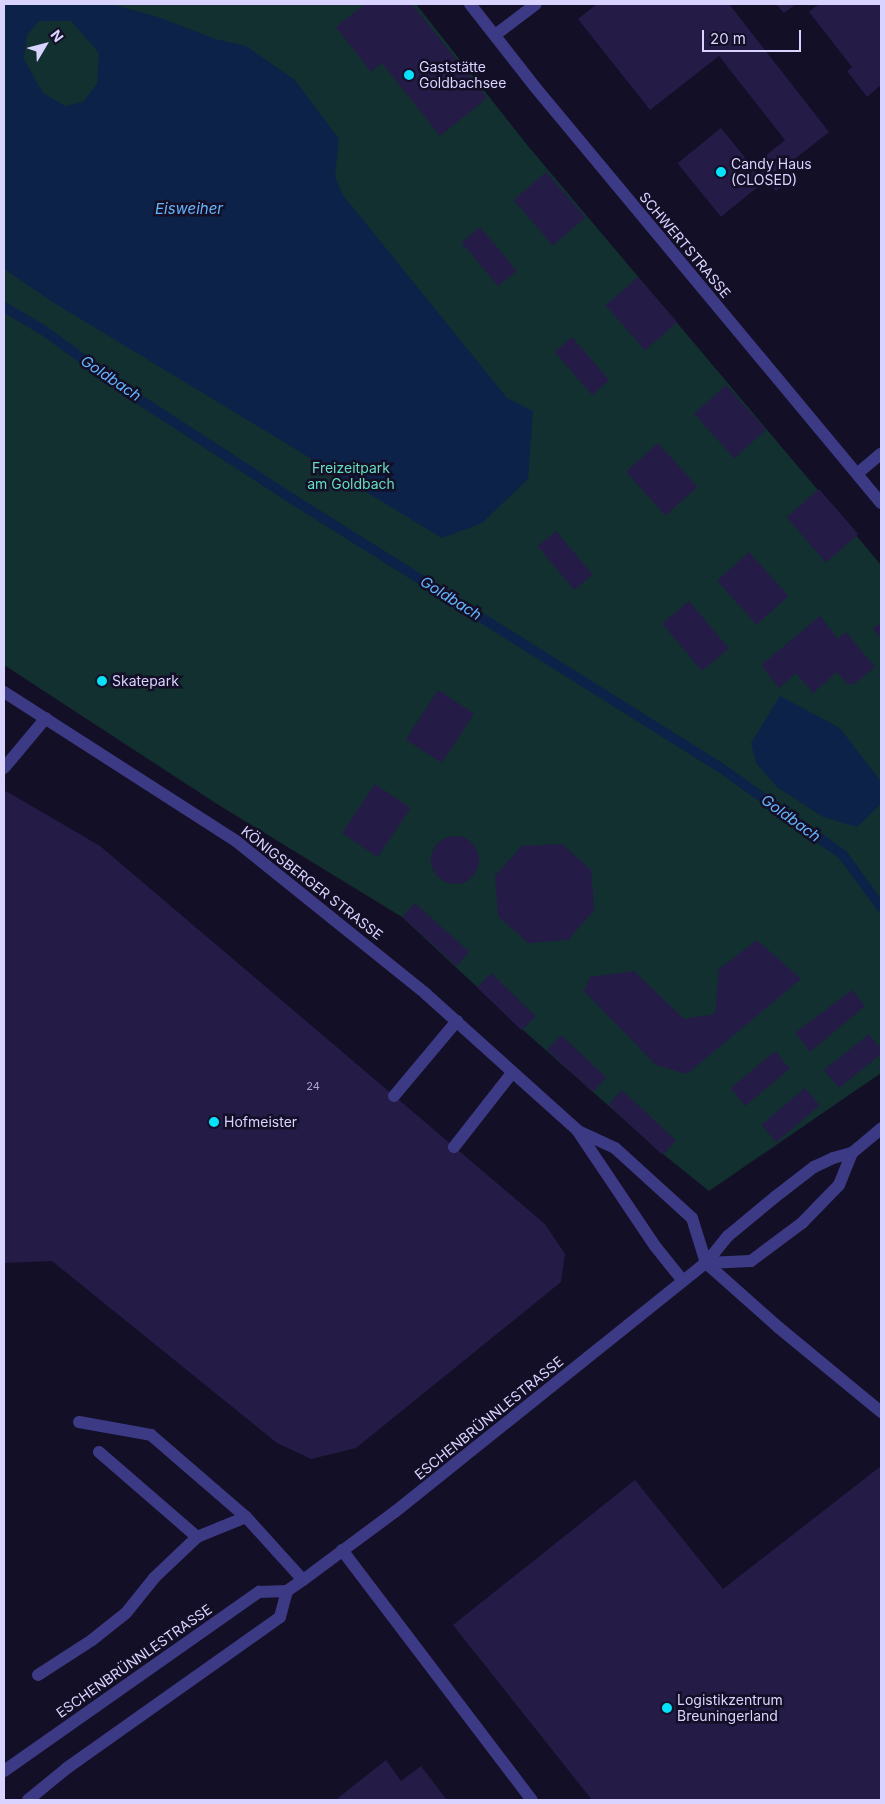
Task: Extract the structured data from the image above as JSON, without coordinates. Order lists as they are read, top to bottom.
{
  "streets": {
    "street": ["SCHWERTSTRASSE", "KÖNIGSBERGER STRASSE", "ESCHENBRÜNNLESTRASSE"]
  },
  "crossings": [
    ["KÖNIGSBERGER STRASSE", "ESCHENBRÜNNLESTRASSE"]
  ],
  "water": ["Eisweiher", "Goldbach"],
  "parks": ["Freizeitpark am Goldbach"],
  "places": [
    "Gaststätte Goldbachsee",
    "Candy Haus (CLOSED)",
    "Skatepark",
    "Hofmeister",
    "Logistikzentrum Breuningerland"
  ],
  "house_numbers": ["24"],
  "scale_bar": "20 m",
  "north": "top right"
}
